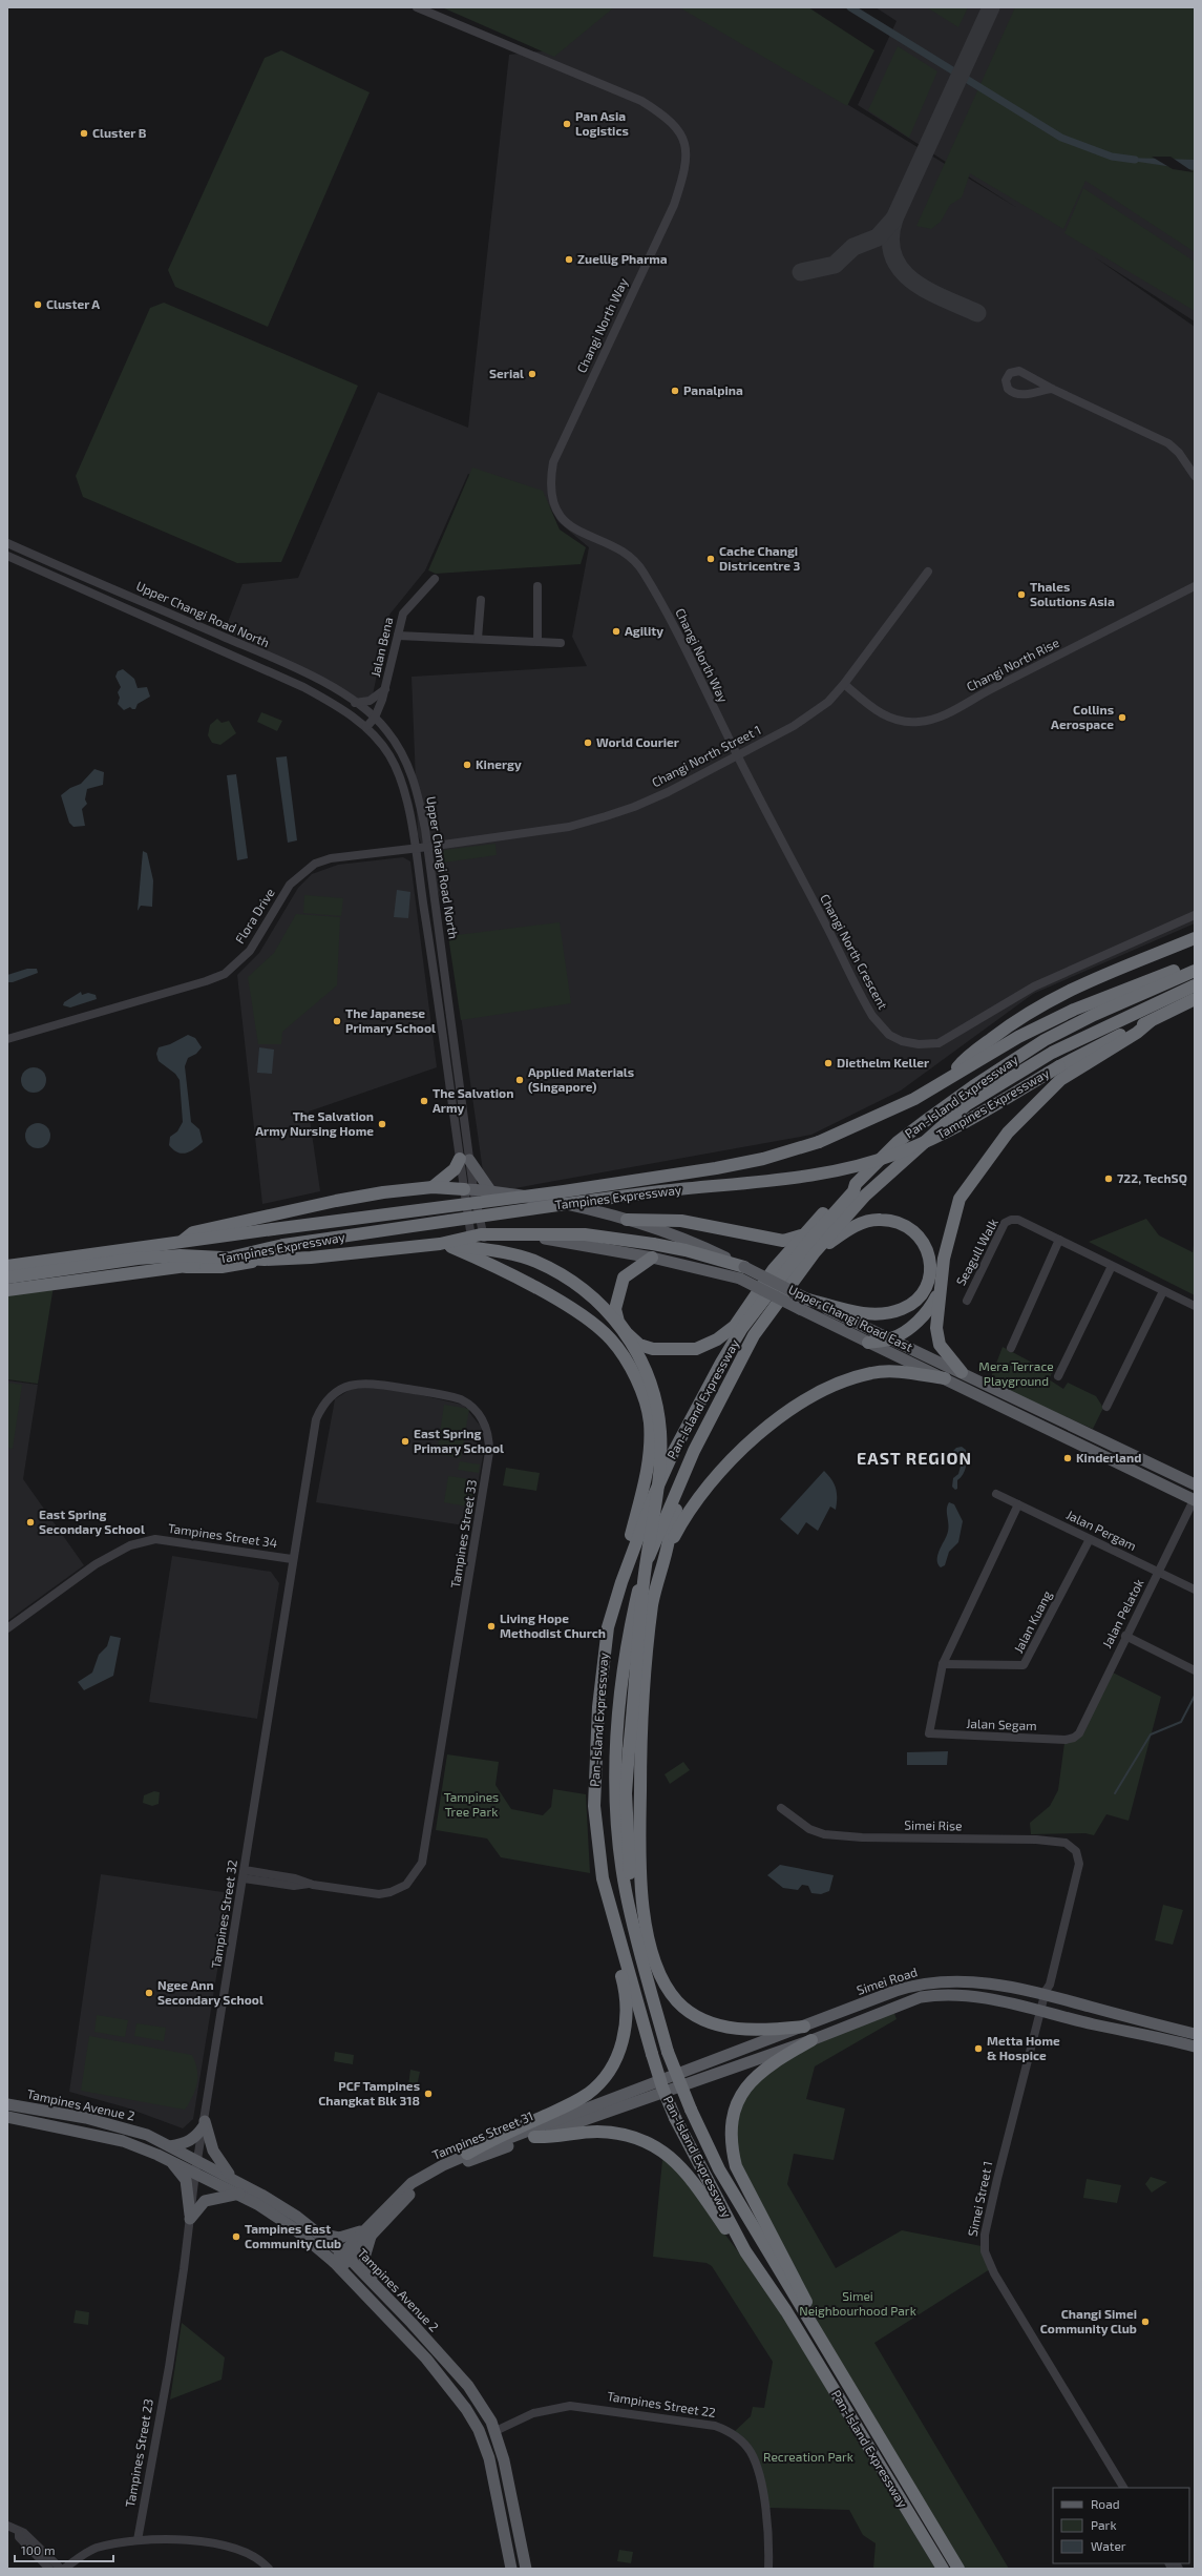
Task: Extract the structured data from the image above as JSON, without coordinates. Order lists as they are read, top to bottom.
{
  "streets": {
    "highway": ["Pan-Island Expressway", "Tampines Expressway"],
    "main road": [
      "Upper Changi Road East",
      "Simei Road",
      "Tampines Avenue 2",
      "Tampines Street 31"
    ],
    "street": [
      "Changi North Way",
      "Upper Changi Road North",
      "Jalan Bena",
      "Changi North Rise",
      "Changi North Street 1",
      "Flora Drive",
      "Changi North Crescent",
      "Seagull Walk",
      "Jalan Pergam",
      "Tampines Street 33",
      "Tampines Street 34",
      "Jalan Pelatok",
      "Jalan Kuang",
      "Jalan Segam",
      "Simei Rise",
      "Tampines Street 32",
      "Simei Street 1",
      "Tampines Street 22",
      "Tampines Street 23"
    ]
  },
  "crossings": [
    ["Changi North Way", "Changi North Street 1"],
    ["Changi North Way", "Changi North Crescent"],
    ["Upper Changi Road North", "Jalan Bena"],
    ["Upper Changi Road North", "Changi North Street 1"],
    ["Upper Changi Road North", "Flora Drive"],
    ["Upper Changi Road North", "Upper Changi Road East"],
    ["Changi North Rise", "Changi North Street 1"],
    ["Changi North Street 1", "Flora Drive"],
    ["Changi North Street 1", "Changi North Crescent"],
    ["Upper Changi Road East", "Jalan Pelatok"],
    ["Jalan Pergam", "Jalan Pelatok"],
    ["Jalan Pergam", "Jalan Kuang"],
    ["Tampines Street 33", "Tampines Street 34"],
    ["Tampines Street 33", "Tampines Street 32"],
    ["Tampines Street 34", "Tampines Street 32"],
    ["Jalan Pelatok", "Jalan Segam"],
    ["Jalan Kuang", "Jalan Segam"],
    ["Simei Rise", "Simei Street 1"],
    ["Tampines Street 32", "Tampines Avenue 2"],
    ["Tampines Street 32", "Tampines Street 23"],
    ["Simei Road", "Tampines Street 31"],
    ["Simei Road", "Simei Street 1"],
    ["Tampines Avenue 2", "Tampines Street 31"],
    ["Tampines Avenue 2", "Tampines Street 22"],
    ["Tampines Avenue 2", "Tampines Street 23"]
  ],
  "districts": ["EAST REGION"],
  "parks": [
    "Mera Terrace Playground",
    "Tampines Tree Park",
    "Simei Neighbourhood Park",
    "Recreation Park"
  ],
  "places": [
    "Pan Asia Logistics",
    "Cluster B",
    "Zuellig Pharma",
    "Cluster A",
    "Serial",
    "Panalpina",
    "Cache Changi Districentre 3",
    "Thales Solutions Asia",
    "Agility",
    "Collins Aerospace",
    "World Courier",
    "Kinergy",
    "The Japanese Primary School",
    "Diethelm Keller",
    "Applied Materials (Singapore)",
    "The Salvation Army",
    "The Salvation Army Nursing Home",
    "722, TechSQ",
    "East Spring Primary School",
    "Kinderland",
    "East Spring Secondary School",
    "Living Hope Methodist Church",
    "Ngee Ann Secondary School",
    "Metta Home & Hospice",
    "PCF Tampines Changkat Blk 318",
    "Tampines East Community Club",
    "Changi Simei Community Club"
  ],
  "legend": ["Road", "Park", "Water"],
  "scale_bar": "100 m"
}
